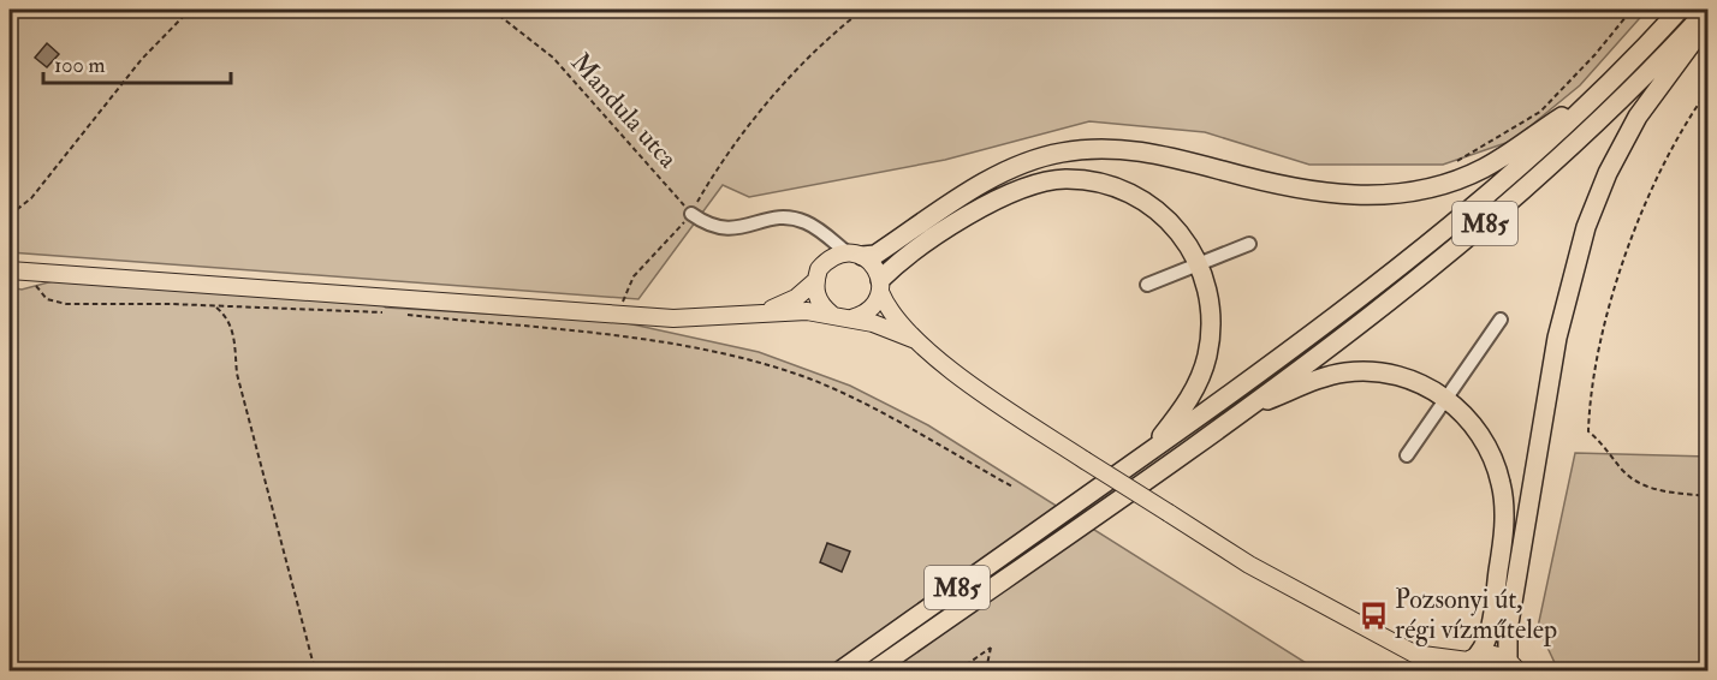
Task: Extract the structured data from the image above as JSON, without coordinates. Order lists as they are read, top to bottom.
{
  "streets": {
    "highway": ["M85"],
    "path": ["Mandula utca"]
  },
  "places": {
    "bus stop": ["Pozsonyi út, régi vízműtelep"]
  },
  "scale_bar": "100 m"
}
